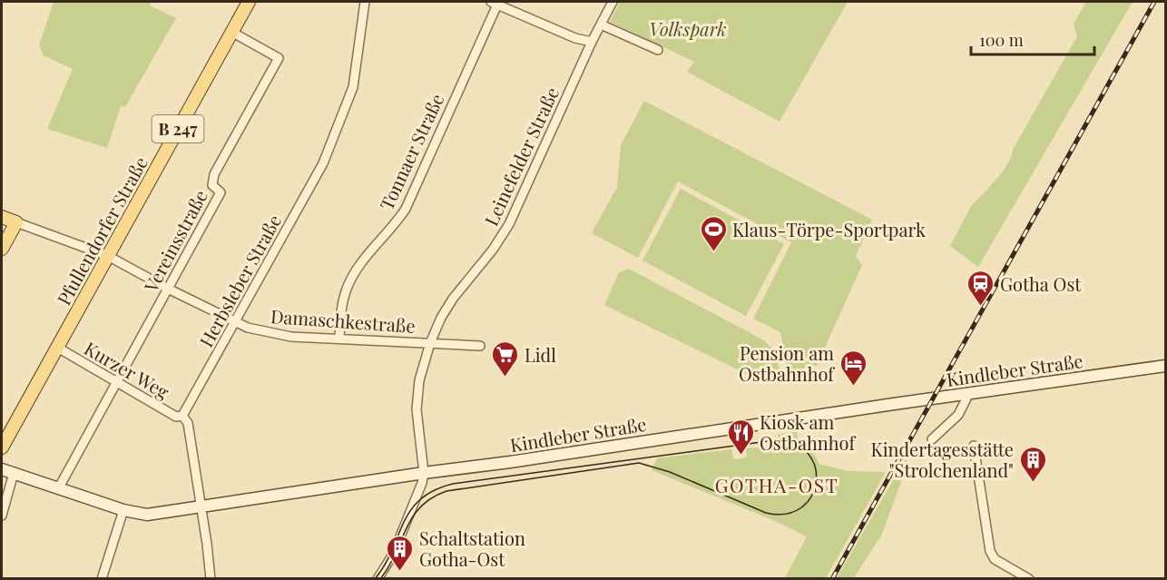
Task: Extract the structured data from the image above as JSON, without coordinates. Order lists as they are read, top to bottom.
{
  "streets": {
    "main road": ["B 247", "Pfullendorfer Straße", "Kindleber Straße"],
    "street": [
      "Tonnaer Straße",
      "Leinefelder Straße",
      "Vereinsstraße",
      "Herbsleber Straße",
      "Damaschkestraße",
      "Kurzer Weg"
    ]
  },
  "crossings": [
    ["Tonnaer Straße", "Damaschkestraße"],
    ["Leinefelder Straße", "Damaschkestraße"],
    ["Leinefelder Straße", "Kindleber Straße"],
    ["Pfullendorfer Straße", "Vereinsstraße"],
    ["Pfullendorfer Straße", "Damaschkestraße"],
    ["Pfullendorfer Straße", "Kurzer Weg"],
    ["Vereinsstraße", "Damaschkestraße"],
    ["Vereinsstraße", "Kurzer Weg"],
    ["Vereinsstraße", "Kindleber Straße"],
    ["Herbsleber Straße", "Damaschkestraße"],
    ["Herbsleber Straße", "Kurzer Weg"]
  ],
  "districts": ["GOTHA-OST"],
  "parks": ["Volkspark"],
  "places": {
    "sports": ["Klaus-Törpe-Sportpark"],
    "station": ["Gotha Ost"],
    "supermarket": ["Lidl"],
    "hotel": ["Pension am Ostbahnhof"],
    "restaurant": ["Kiosk am Ostbahnhof"],
    "building": ["Kindertagesstätte \"Strolchenland\"", "Schaltstation Gotha-Ost"]
  },
  "scale_bar": "100 m"
}
